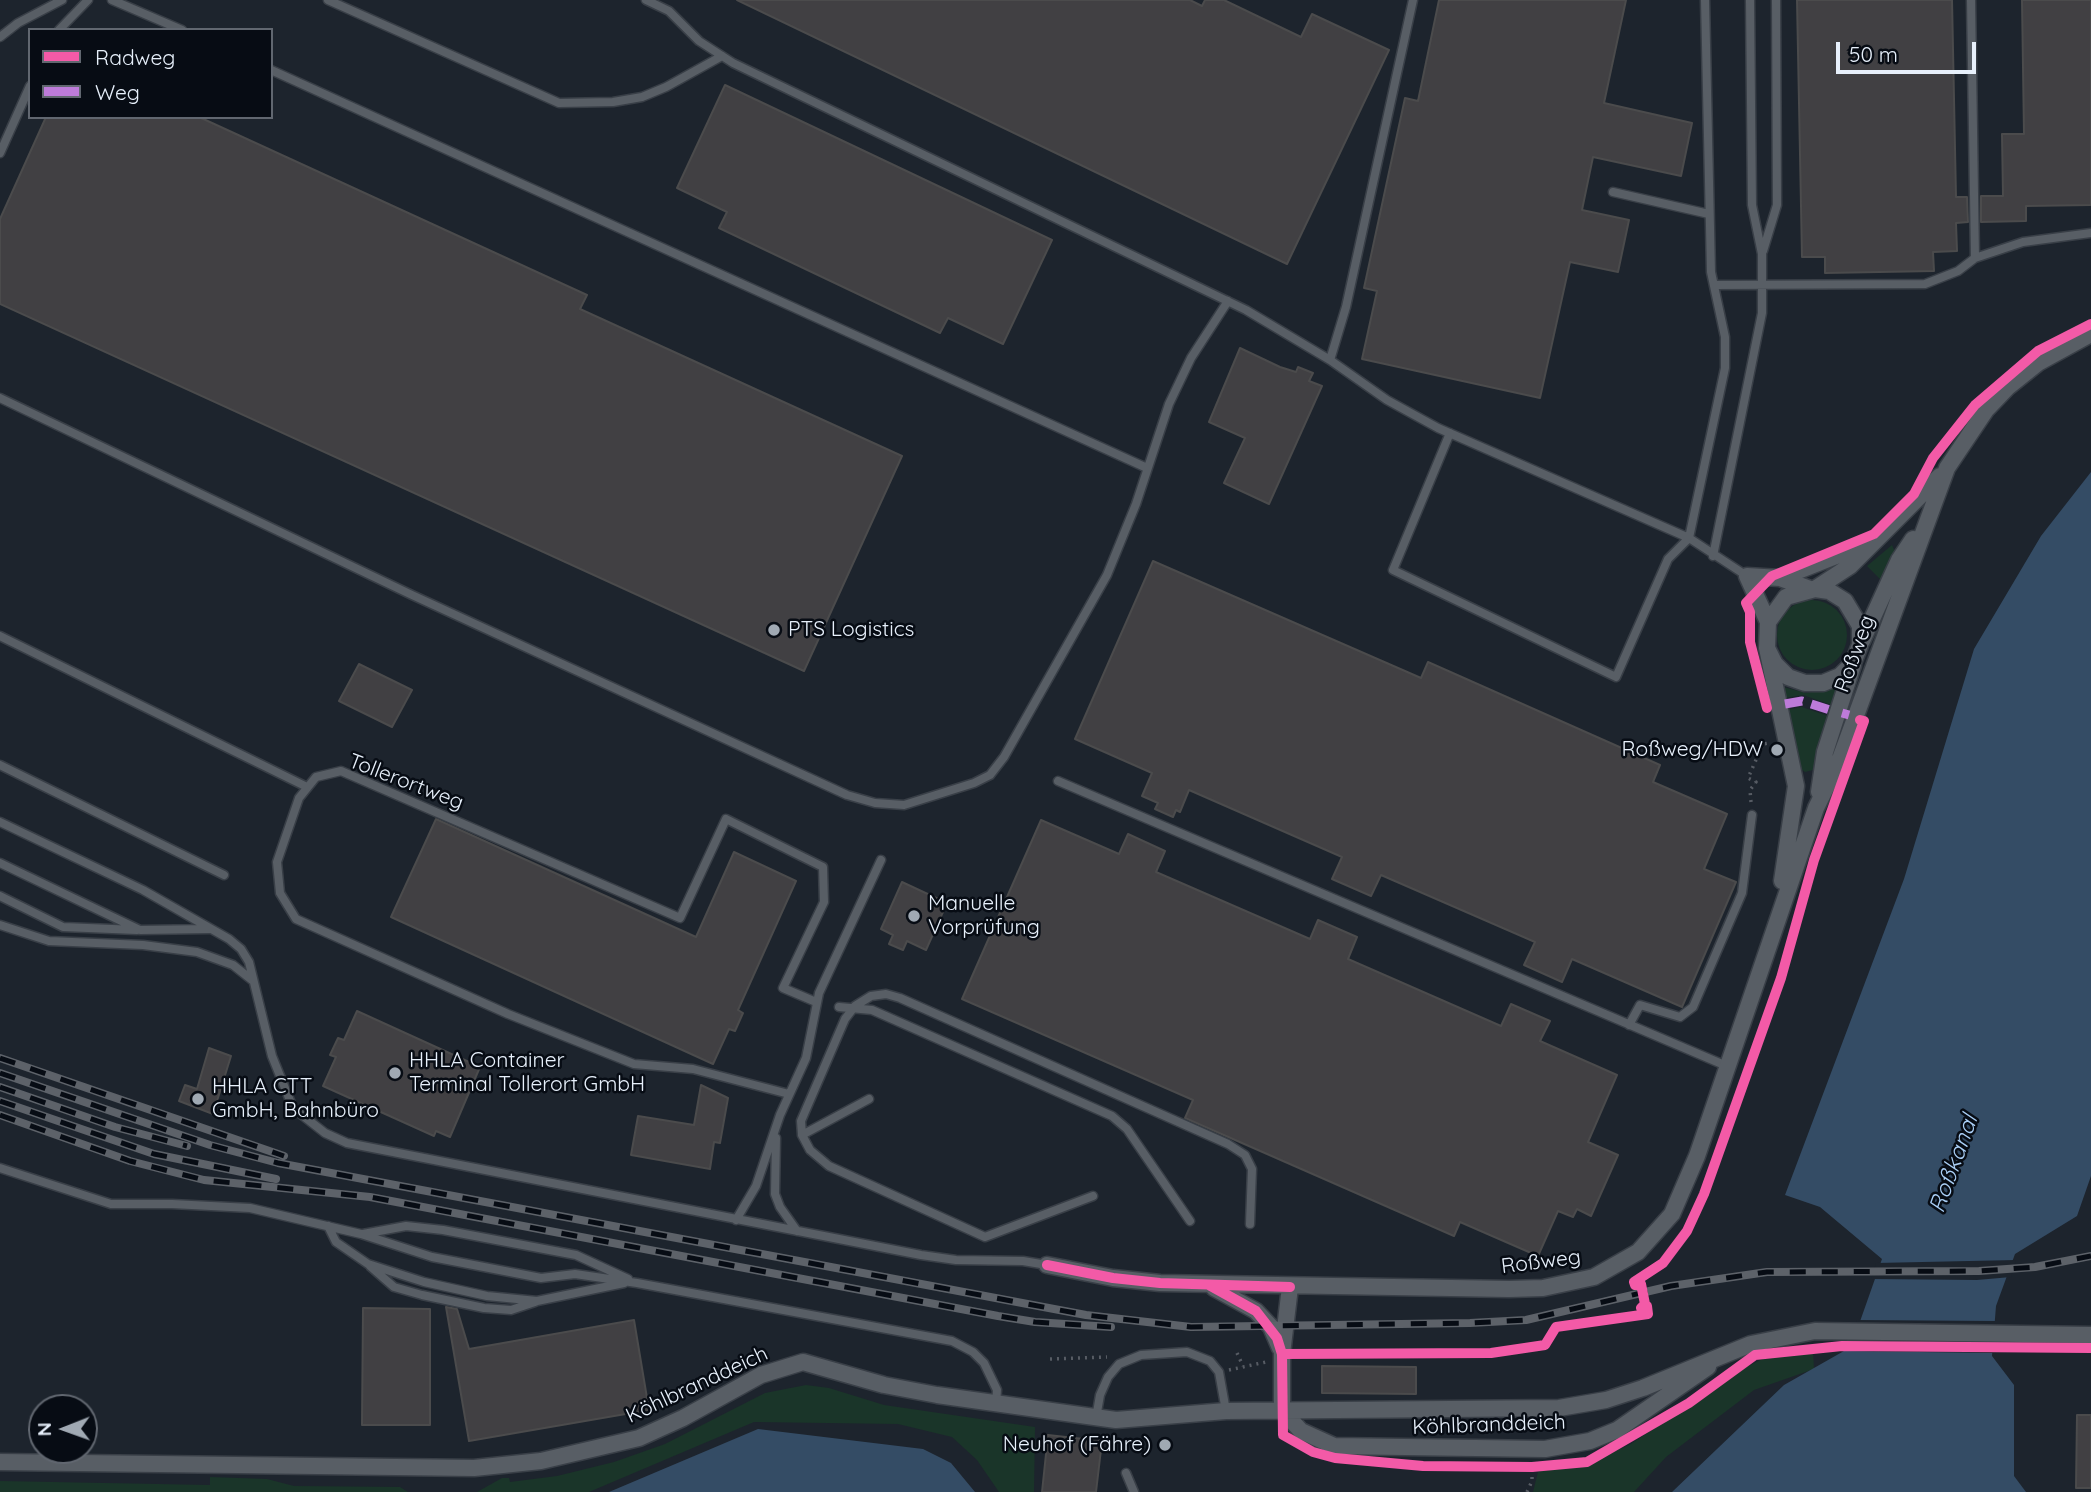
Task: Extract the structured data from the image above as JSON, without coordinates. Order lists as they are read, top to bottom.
{
  "streets": {
    "street": ["Roßweg", "Köhlbranddeich"],
    "lane": ["Tollerortweg"]
  },
  "water": ["Roßkanal"],
  "places": [
    "PTS Logistics",
    "Roßweg/HDW",
    "Manuelle Vorprüfung",
    "HHLA Container Terminal Tollerort GmbH",
    "HHLA CTT GmbH, Bahnbüro",
    "Neuhof (Fähre)"
  ],
  "legend": ["Radweg", "Weg"],
  "scale_bar": "50 m",
  "north": "left"
}
